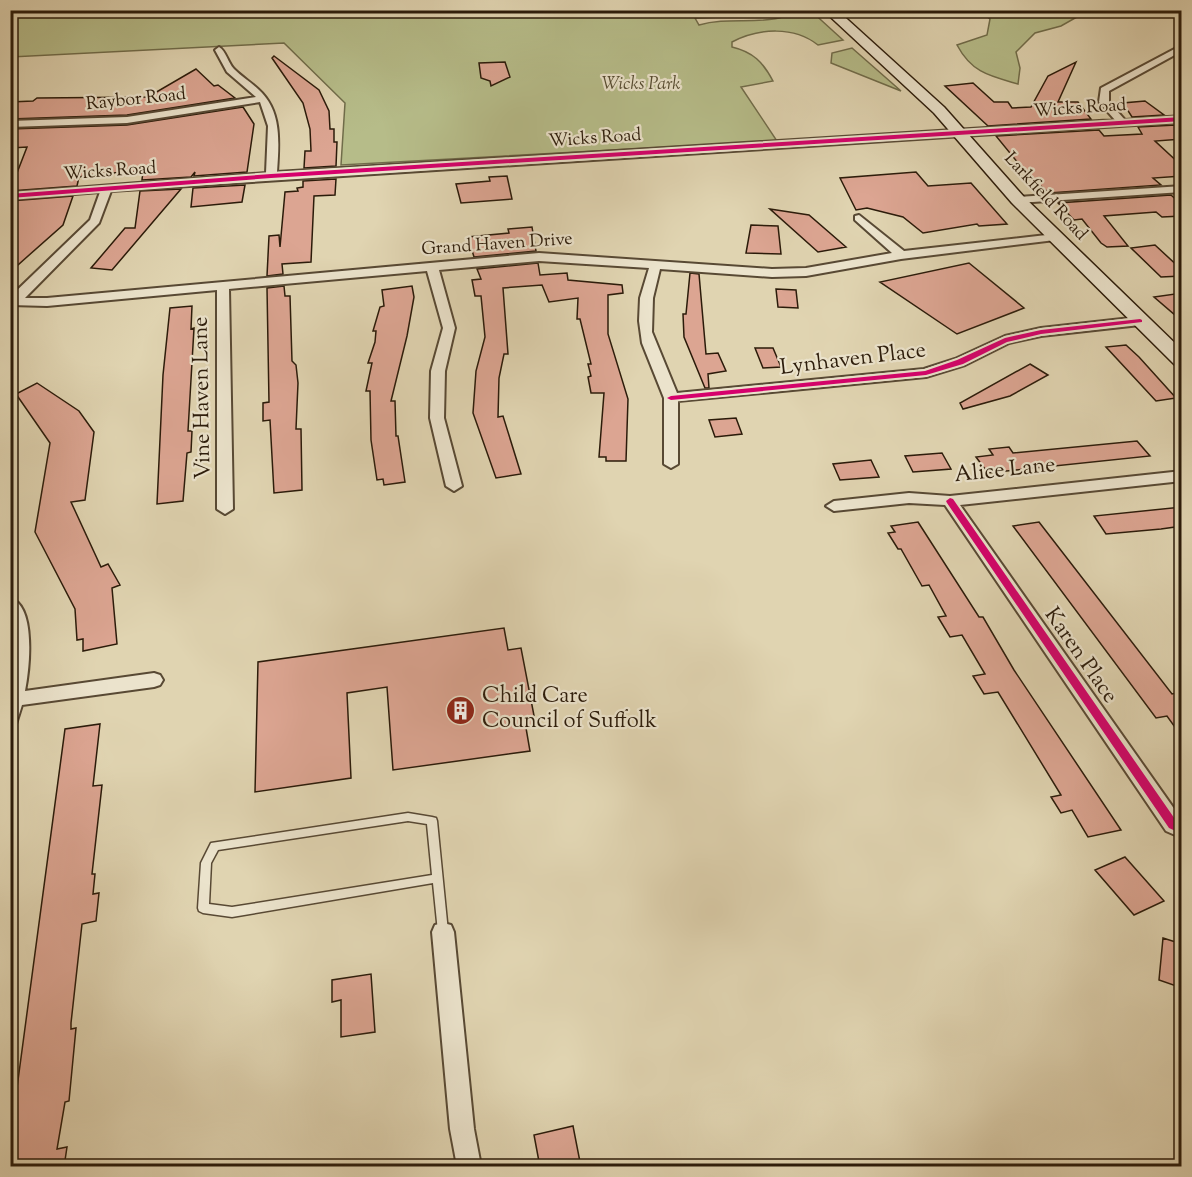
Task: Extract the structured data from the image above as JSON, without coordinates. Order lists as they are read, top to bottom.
{
  "streets": {
    "main road": ["Larkfield Road"],
    "street": [
      "Raybor Road",
      "Wicks Road",
      "Grand Haven Drive",
      "Lynhaven Place",
      "Vine Haven Lane",
      "Alice Lane",
      "Karen Place"
    ]
  },
  "crossings": [
    ["Wicks Road", "Larkfield Road"],
    ["Larkfield Road", "Grand Haven Drive"],
    ["Larkfield Road", "Lynhaven Place"],
    ["Grand Haven Drive", "Vine Haven Lane"],
    ["Alice Lane", "Karen Place"]
  ],
  "parks": ["Wicks Park"],
  "places": {
    "building": ["Child Care Council of Suffolk"]
  }
}
